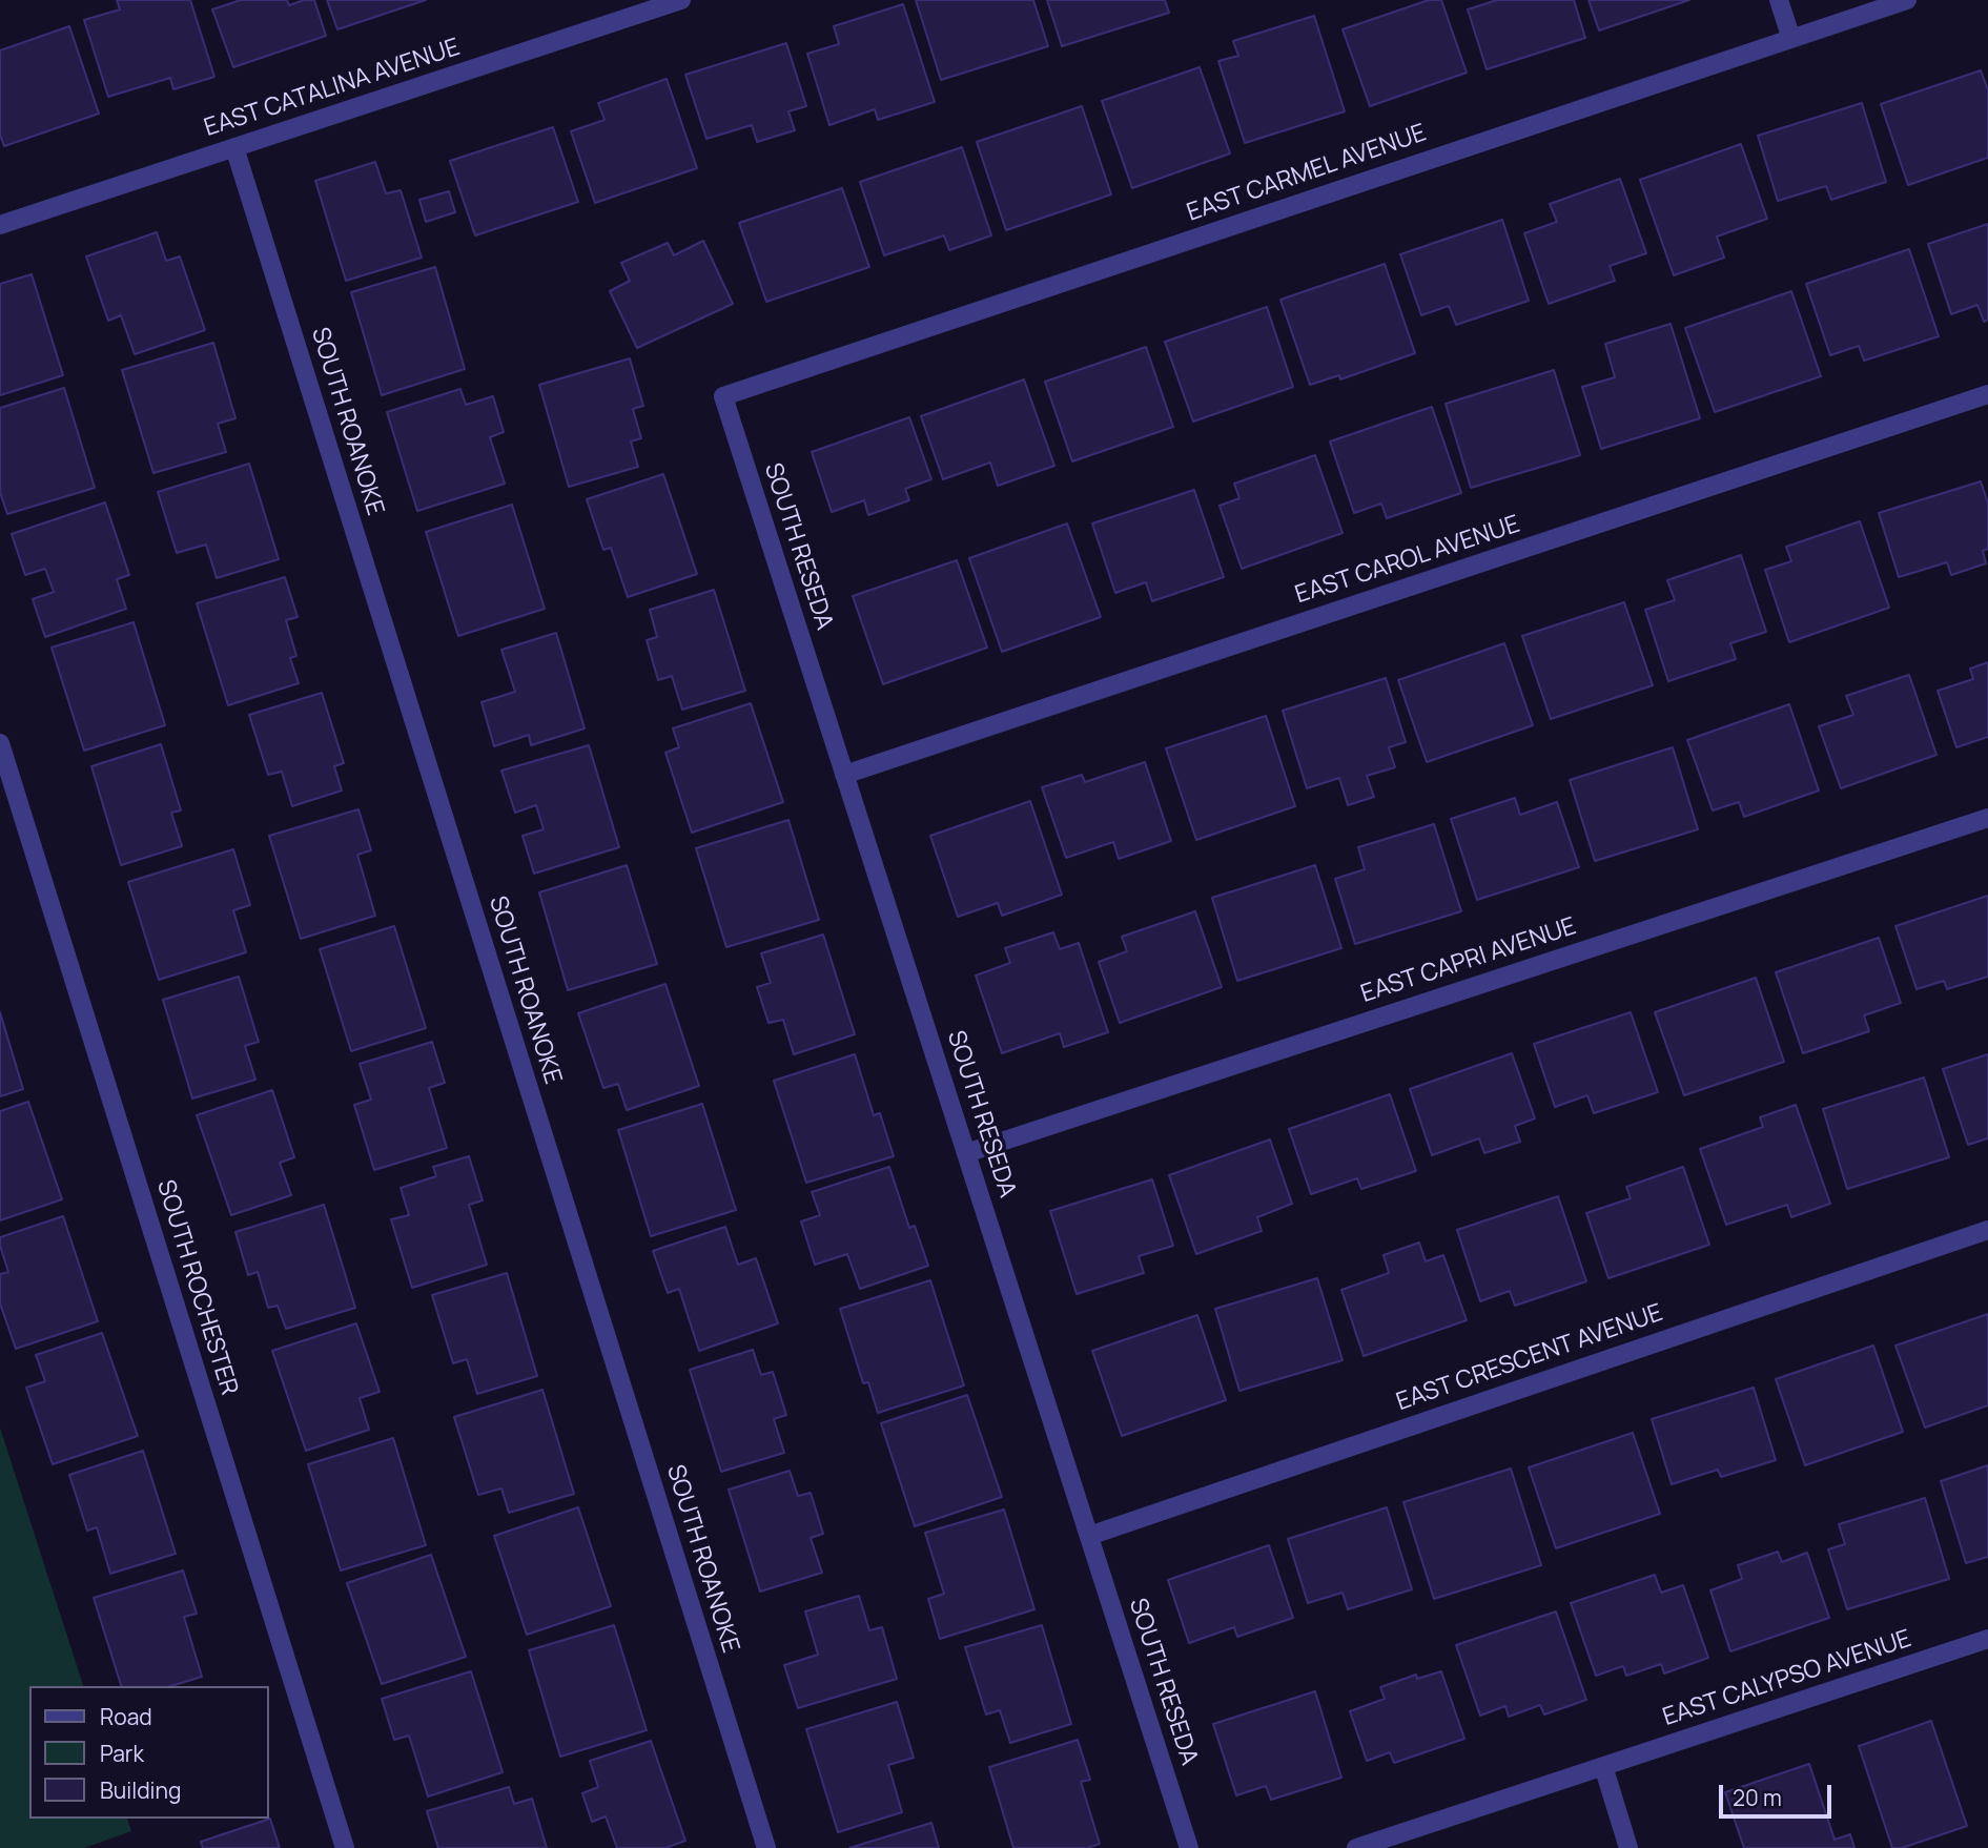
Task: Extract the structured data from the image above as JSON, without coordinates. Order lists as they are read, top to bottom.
{
  "streets": {
    "street": [
      "EAST CATALINA AVENUE",
      "EAST CARMEL AVENUE",
      "SOUTH ROANOKE",
      "SOUTH RESEDA",
      "EAST CAROL AVENUE",
      "EAST CAPRI AVENUE",
      "SOUTH ROCHESTER",
      "EAST CRESCENT AVENUE",
      "EAST CALYPSO AVENUE"
    ]
  },
  "crossings": [
    ["EAST CATALINA AVENUE", "SOUTH ROANOKE"],
    ["EAST CARMEL AVENUE", "SOUTH RESEDA"],
    ["SOUTH RESEDA", "EAST CAROL AVENUE"],
    ["SOUTH RESEDA", "EAST CAPRI AVENUE"],
    ["SOUTH RESEDA", "EAST CRESCENT AVENUE"]
  ],
  "legend": ["Road", "Park", "Building"],
  "scale_bar": "20 m"
}
